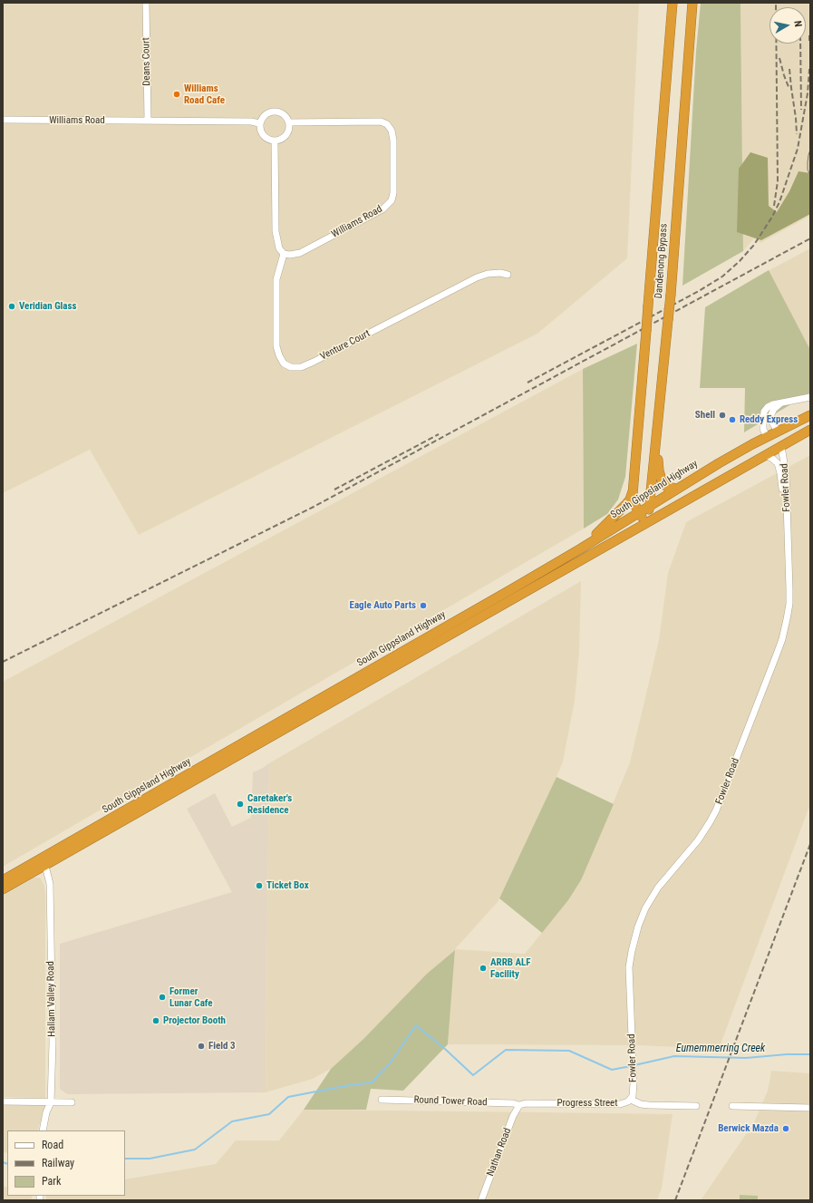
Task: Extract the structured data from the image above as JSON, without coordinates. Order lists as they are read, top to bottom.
{
  "streets": {
    "highway": ["Dandenong Bypass", "South Gippsland Highway"],
    "street": [
      "Deans Court",
      "Williams Road",
      "Venture Court",
      "Fowler Road",
      "Hallam Valley Road",
      "Round Tower Road",
      "Progress Street",
      "Nathan Road"
    ]
  },
  "crossings": [
    ["Deans Court", "Williams Road"],
    ["Williams Road", "Venture Court"],
    ["Dandenong Bypass", "South Gippsland Highway"],
    ["Fowler Road", "South Gippsland Highway"],
    ["Fowler Road", "Progress Street"],
    ["South Gippsland Highway", "Hallam Valley Road"],
    ["Round Tower Road", "Progress Street"],
    ["Round Tower Road", "Nathan Road"],
    ["Progress Street", "Nathan Road"]
  ],
  "water": ["Eumemmerring Creek"],
  "places": [
    "Williams Road Cafe",
    "Veridian Glass",
    "Shell",
    "Reddy Express",
    "Eagle Auto Parts",
    "Caretaker's Residence",
    "Ticket Box",
    "ARRB ALF Facility",
    "Former Lunar Cafe",
    "Projector Booth",
    "Field 3",
    "Berwick Mazda"
  ],
  "legend": ["Road", "Railway", "Park"],
  "north": "right"
}
